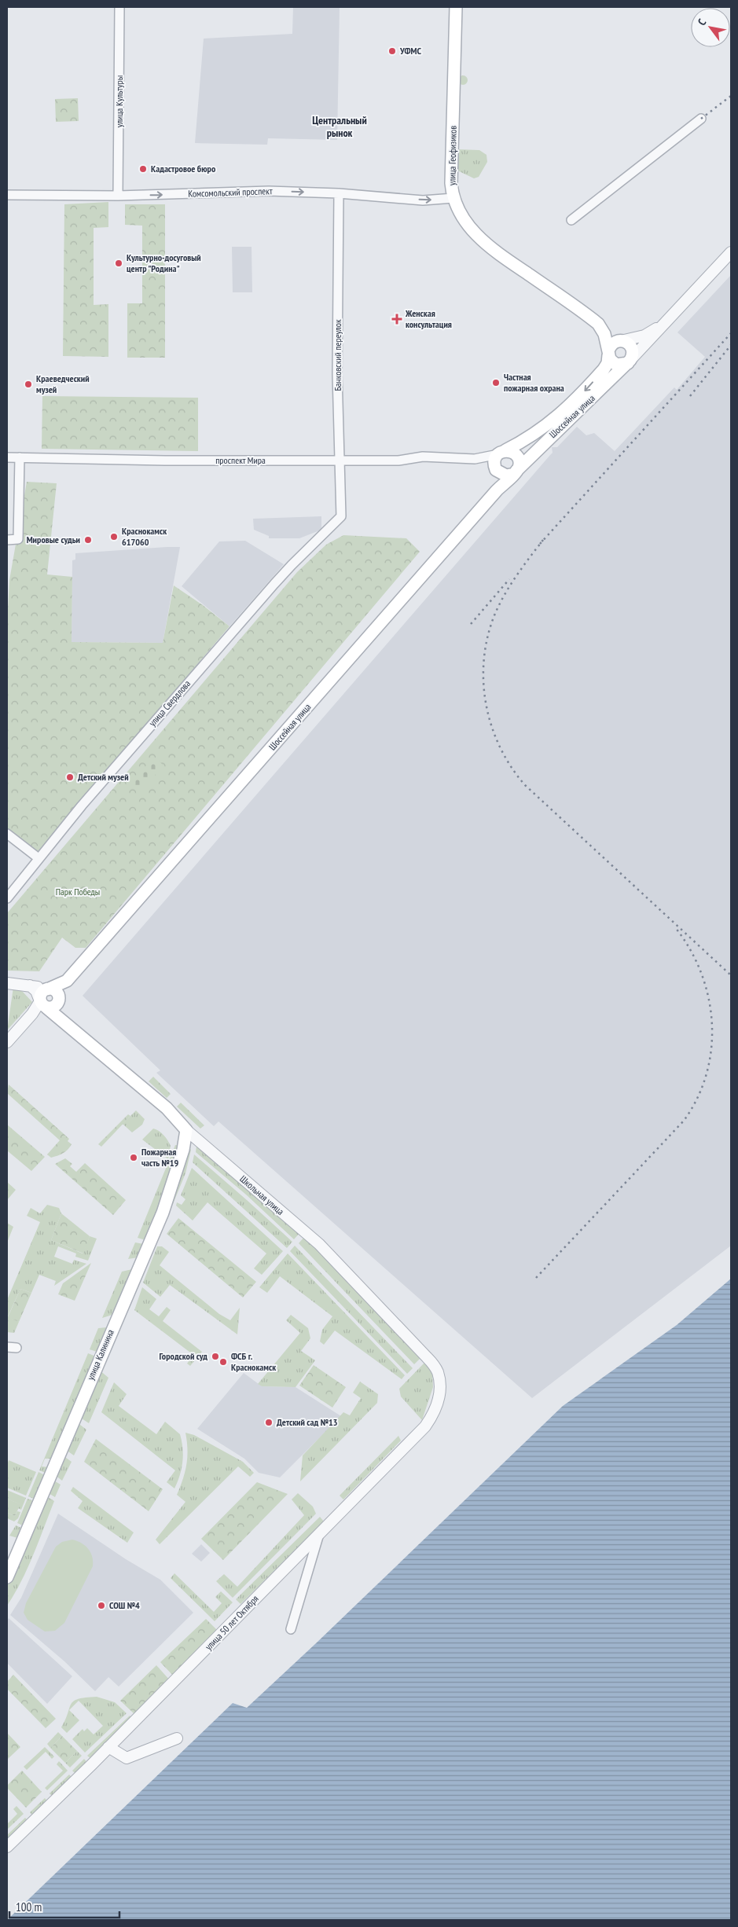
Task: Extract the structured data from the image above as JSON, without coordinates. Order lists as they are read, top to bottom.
{
  "streets": {
    "main road": [
      "улица Геофизиков",
      "Шоссейная улица",
      "Школьная улица",
      "улица Калинина"
    ],
    "street": [
      "улица Культуры",
      "Комсомольский проспект",
      "Банковский переулок",
      "проспект Мира",
      "улица Свердлова",
      "улица 50 лет Октября"
    ]
  },
  "crossings": [
    ["улица Культуры", "Комсомольский проспект"],
    ["улица Геофизиков", "Комсомольский проспект"],
    ["улица Геофизиков", "Шоссейная улица"],
    ["Комсомольский проспект", "Банковский переулок"],
    ["Банковский переулок", "проспект Мира"],
    ["Банковский переулок", "улица Свердлова"],
    ["Шоссейная улица", "проспект Мира"],
    ["Школьная улица", "улица Калинина"],
    ["Школьная улица", "улица 50 лет Октября"]
  ],
  "one_way": ["Комсомольский проспект"],
  "districts": ["Центральный рынок"],
  "parks": ["Парк Победы"],
  "places": {
    "other": [
      "УФМС",
      "Кадастровое бюро",
      "Культурно-досуговый центр \"Родина\"",
      "Частная пожарная охрана",
      "Краеведческий музей",
      "Краснокамск 617060",
      "Мировые судьи",
      "Детский музей",
      "Пожарная часть №19",
      "Городской суд",
      "ФСБ г. Краснокамск",
      "Детский сад №13",
      "СОШ №4"
    ],
    "health": ["Женская консультация"]
  },
  "scale_bar": "100 m",
  "north": "top left"
}
